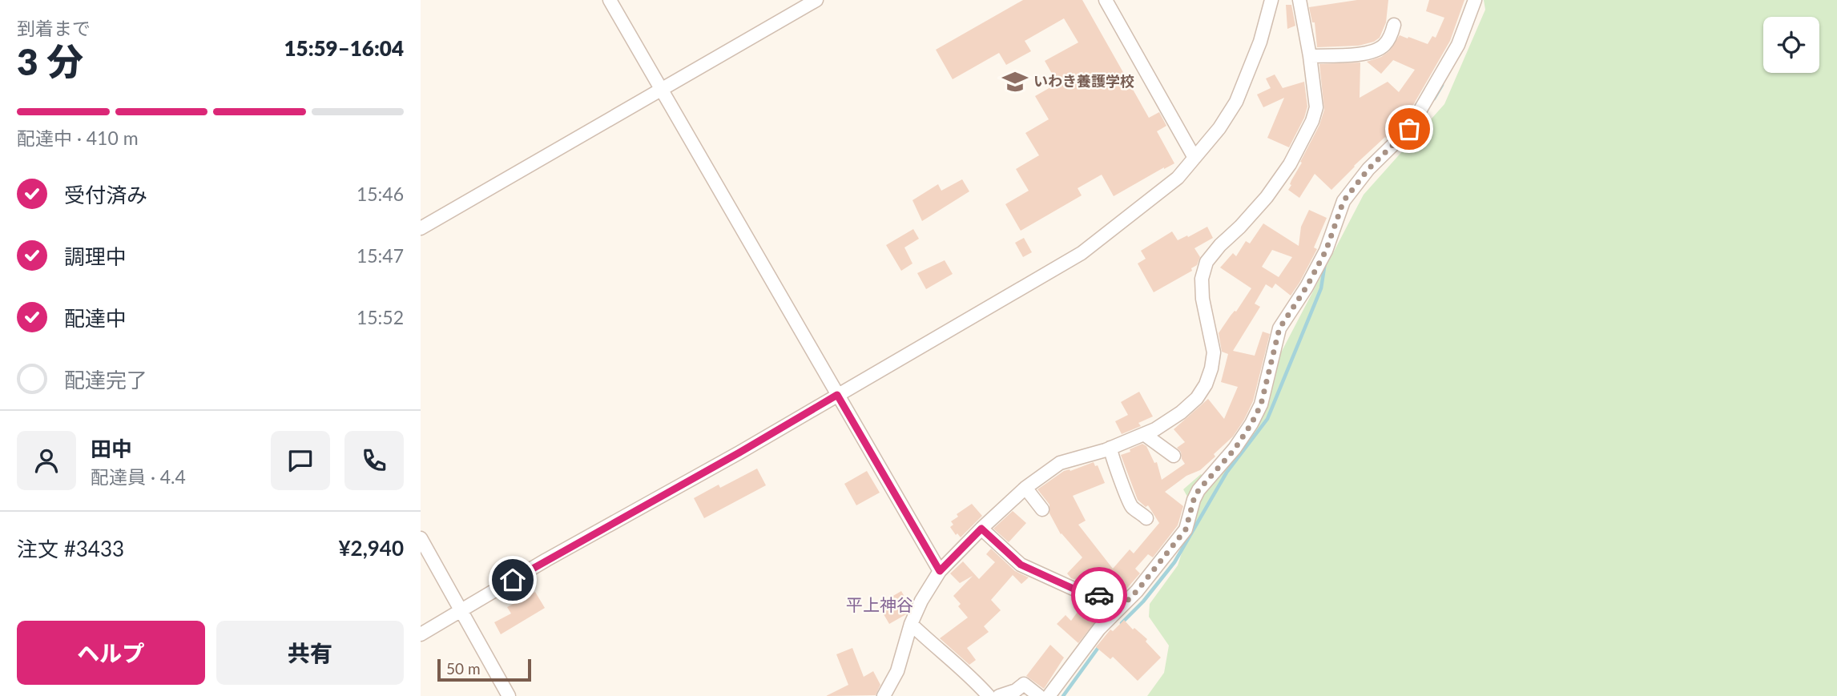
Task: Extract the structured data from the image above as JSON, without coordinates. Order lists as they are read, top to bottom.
{
  "districts": ["平上神谷"],
  "places": {
    "school or university": ["いわき養護学校"]
  },
  "scale_bar": "50 m",
  "page": {
    "heading": ["3 分", "到着まで", "15:59–16:04"],
    "panel": [
      "田中",
      "配達員 · 4.4",
      "注文 #3433",
      "¥2,940"
    ],
    "bar": "配達中 · 410 m",
    "list": [
      ["受付済み", "15:46"],
      ["調理中", "15:47"],
      ["配達中", "15:52"],
      "配達完了"
    ],
    "buttons": ["ヘルプ", "共有"],
    "scale": "50 m"
  }
}
